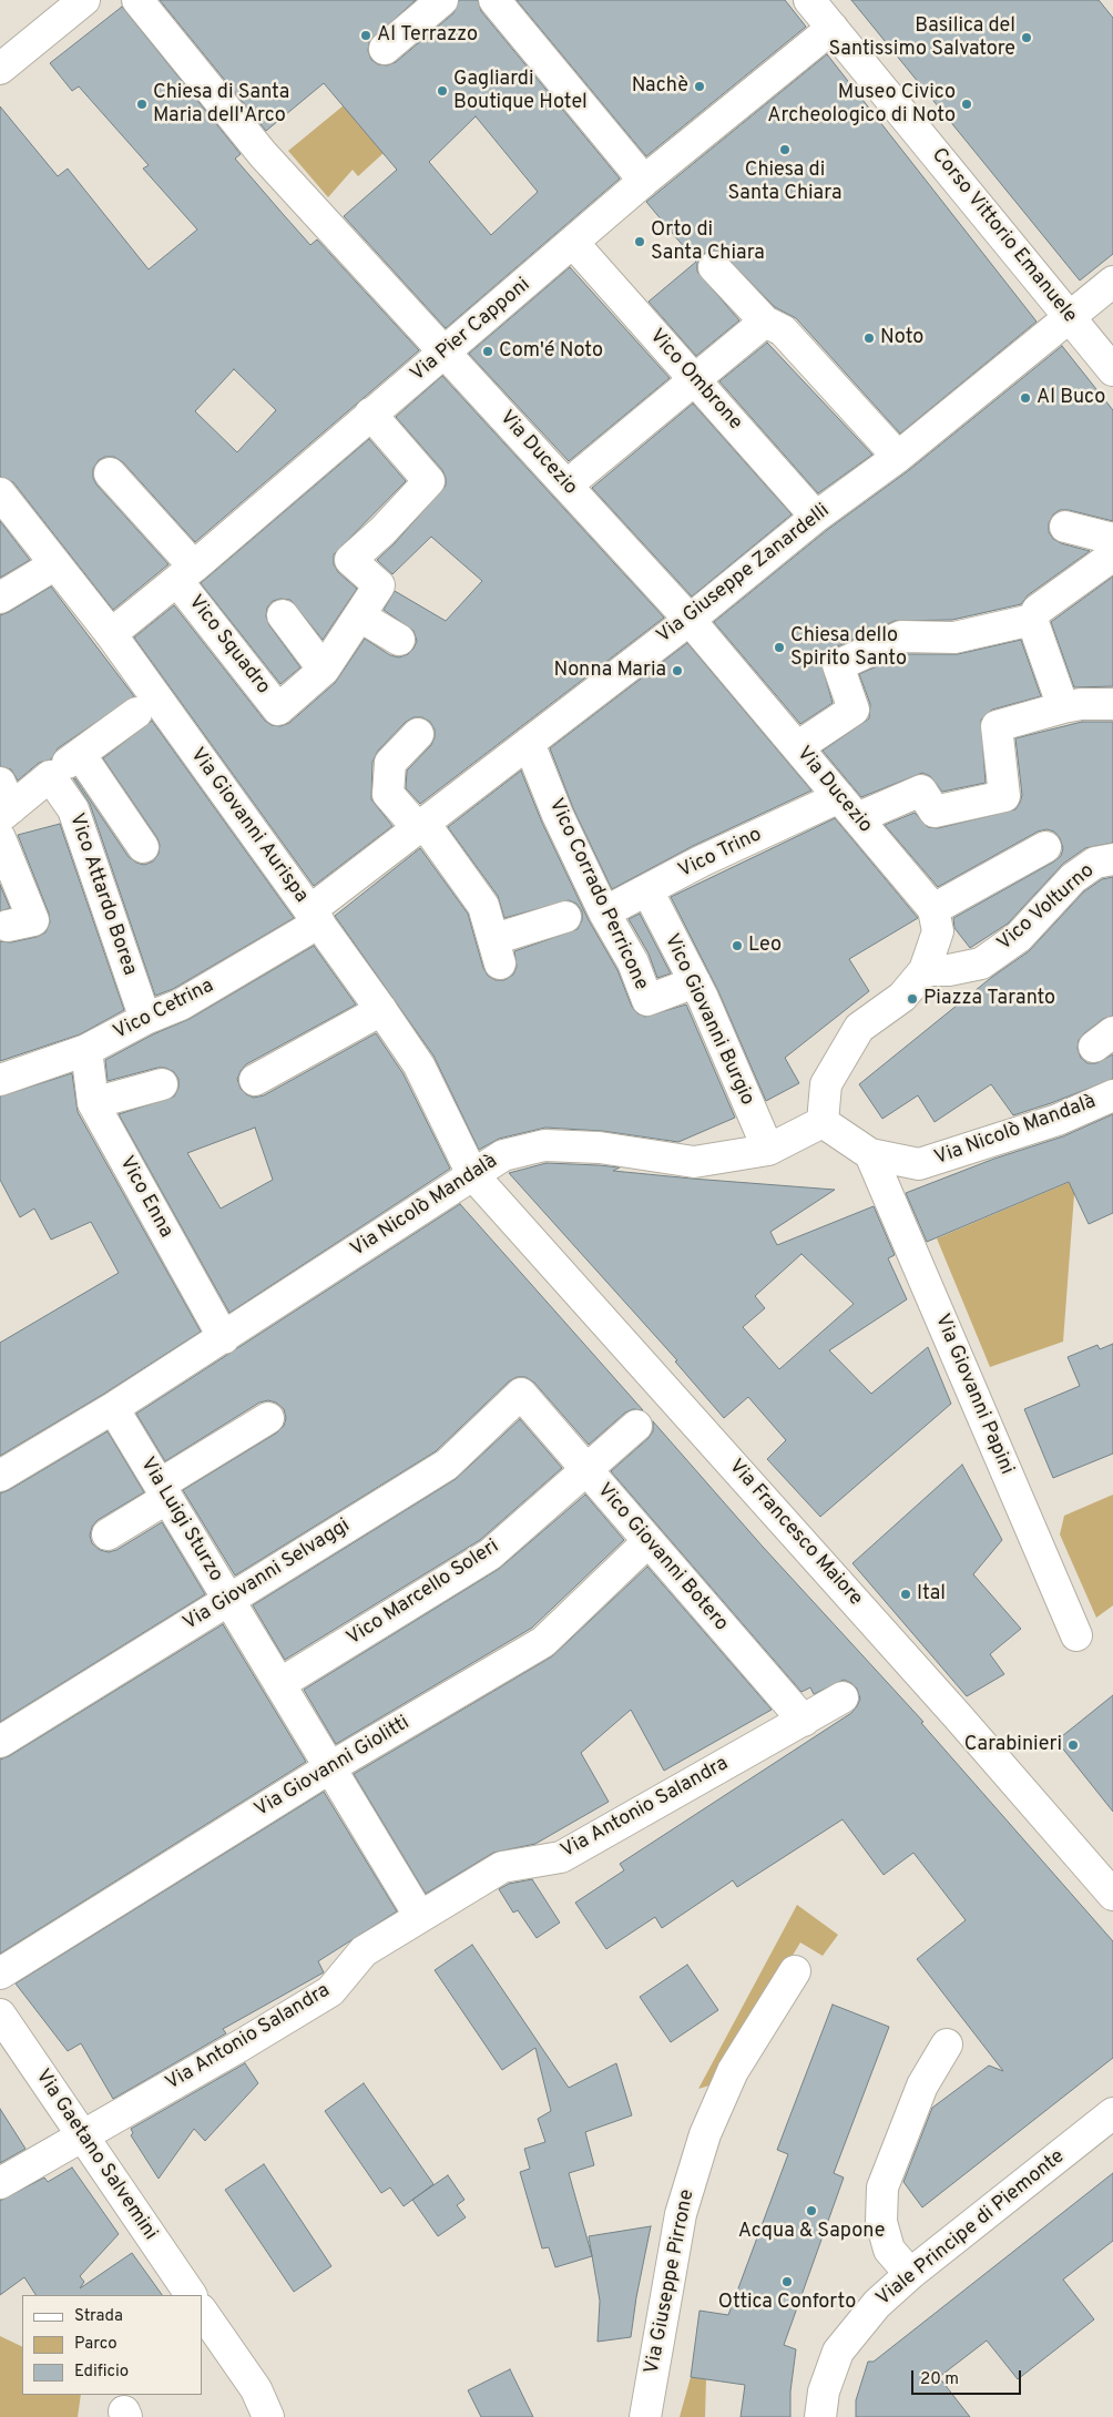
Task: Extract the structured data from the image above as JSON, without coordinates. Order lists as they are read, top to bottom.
{
  "streets": {
    "street": [
      "Corso Vittorio Emanuele",
      "Via Pier Capponi",
      "Vico Ombrone",
      "Via Ducezio",
      "Via Giuseppe Zanardelli",
      "Vico Squadro",
      "Via Giovanni Aurispa",
      "Vico Trino",
      "Vico Attardo Borea",
      "Vico Corrado Perricone",
      "Vico Volturno",
      "Vico Cetrina",
      "Vico Giovanni Burgio",
      "Via Nicolò Mandalà",
      "Vico Enna",
      "Via Giovanni Papini",
      "Via Luigi Sturzo",
      "Via Francesco Maiore",
      "Vico Giovanni Botero",
      "Via Giovanni Selvaggi",
      "Vico Marcello Soleri",
      "Via Giovanni Giolitti",
      "Via Antonio Salandra",
      "Via Gaetano Salvemini",
      "Viale Principe di Piemonte",
      "Via Giuseppe Pirrone"
    ]
  },
  "crossings": [
    ["Corso Vittorio Emanuele", "Via Pier Capponi"],
    ["Corso Vittorio Emanuele", "Via Giuseppe Zanardelli"],
    ["Via Pier Capponi", "Vico Ombrone"],
    ["Via Pier Capponi", "Via Ducezio"],
    ["Via Pier Capponi", "Vico Squadro"],
    ["Via Pier Capponi", "Via Giovanni Aurispa"],
    ["Vico Ombrone", "Via Giuseppe Zanardelli"],
    ["Via Ducezio", "Via Giuseppe Zanardelli"],
    ["Via Ducezio", "Vico Trino"],
    ["Via Giuseppe Zanardelli", "Via Giovanni Aurispa"],
    ["Via Giuseppe Zanardelli", "Vico Corrado Perricone"],
    ["Via Giuseppe Zanardelli", "Vico Cetrina"],
    ["Via Giovanni Aurispa", "Vico Cetrina"],
    ["Via Giovanni Aurispa", "Via Nicolò Mandalà"],
    ["Via Giovanni Aurispa", "Via Francesco Maiore"],
    ["Vico Trino", "Vico Corrado Perricone"],
    ["Vico Trino", "Vico Giovanni Burgio"],
    ["Vico Attardo Borea", "Vico Cetrina"],
    ["Vico Corrado Perricone", "Vico Giovanni Burgio"],
    ["Vico Cetrina", "Vico Enna"],
    ["Vico Giovanni Burgio", "Via Nicolò Mandalà"],
    ["Via Nicolò Mandalà", "Vico Enna"],
    ["Via Nicolò Mandalà", "Via Giovanni Papini"],
    ["Via Nicolò Mandalà", "Via Luigi Sturzo"],
    ["Via Nicolò Mandalà", "Via Francesco Maiore"],
    ["Via Luigi Sturzo", "Via Giovanni Selvaggi"],
    ["Via Luigi Sturzo", "Vico Marcello Soleri"],
    ["Via Luigi Sturzo", "Via Giovanni Giolitti"],
    ["Via Luigi Sturzo", "Via Antonio Salandra"],
    ["Vico Giovanni Botero", "Via Giovanni Selvaggi"],
    ["Vico Giovanni Botero", "Vico Marcello Soleri"],
    ["Vico Giovanni Botero", "Via Giovanni Giolitti"],
    ["Vico Giovanni Botero", "Via Antonio Salandra"],
    ["Via Antonio Salandra", "Via Gaetano Salvemini"]
  ],
  "places": [
    "Al Terrazzo",
    "Basilica del Santissimo Salvatore",
    "Nachè",
    "Gagliardi Boutique Hotel",
    "Chiesa di Santa Maria dell'Arco",
    "Museo Civico Archeologico di Noto",
    "Chiesa di Santa Chiara",
    "Orto di Santa Chiara",
    "Noto",
    "Com'é Noto",
    "Al Buco",
    "Chiesa dello Spirito Santo",
    "Nonna Maria",
    "Leo",
    "Piazza Taranto",
    "Ital",
    "Carabinieri",
    "Acqua & Sapone",
    "Ottica Conforto"
  ],
  "legend": ["Strada", "Parco", "Edificio"],
  "scale_bar": "20 m"
}
